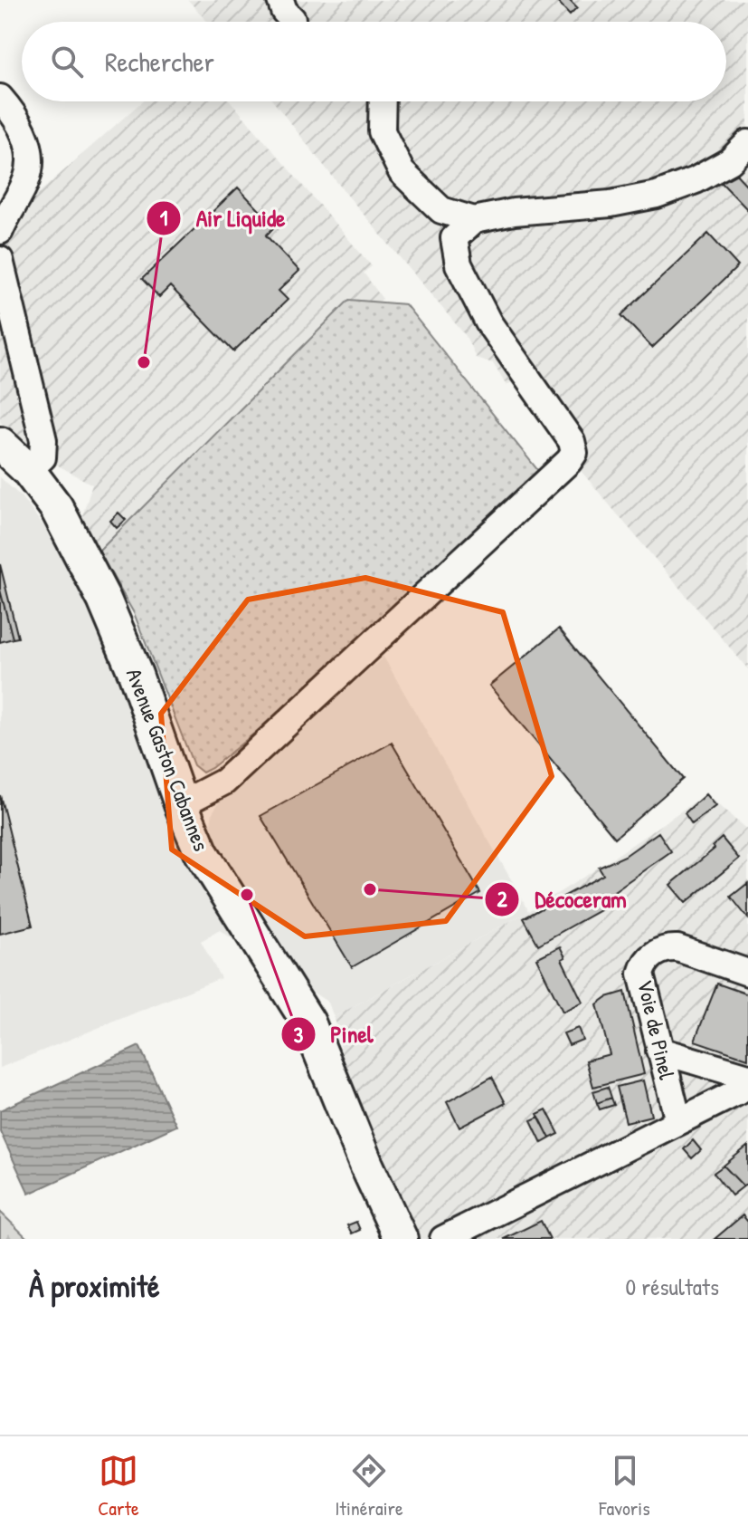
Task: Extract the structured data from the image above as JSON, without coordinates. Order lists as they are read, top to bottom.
{
  "streets": {
    "main road": ["Avenue Gaston Cabannes"],
    "street": ["Voie de Pinel"]
  },
  "places": ["Air Liquide", "Décoceram", "Pinel"],
  "page": {
    "search": "Rechercher",
    "heading": ["À proximité", "0 résultats"],
    "nav": ["Carte", "Itinéraire", "Favoris"]
  }
}
